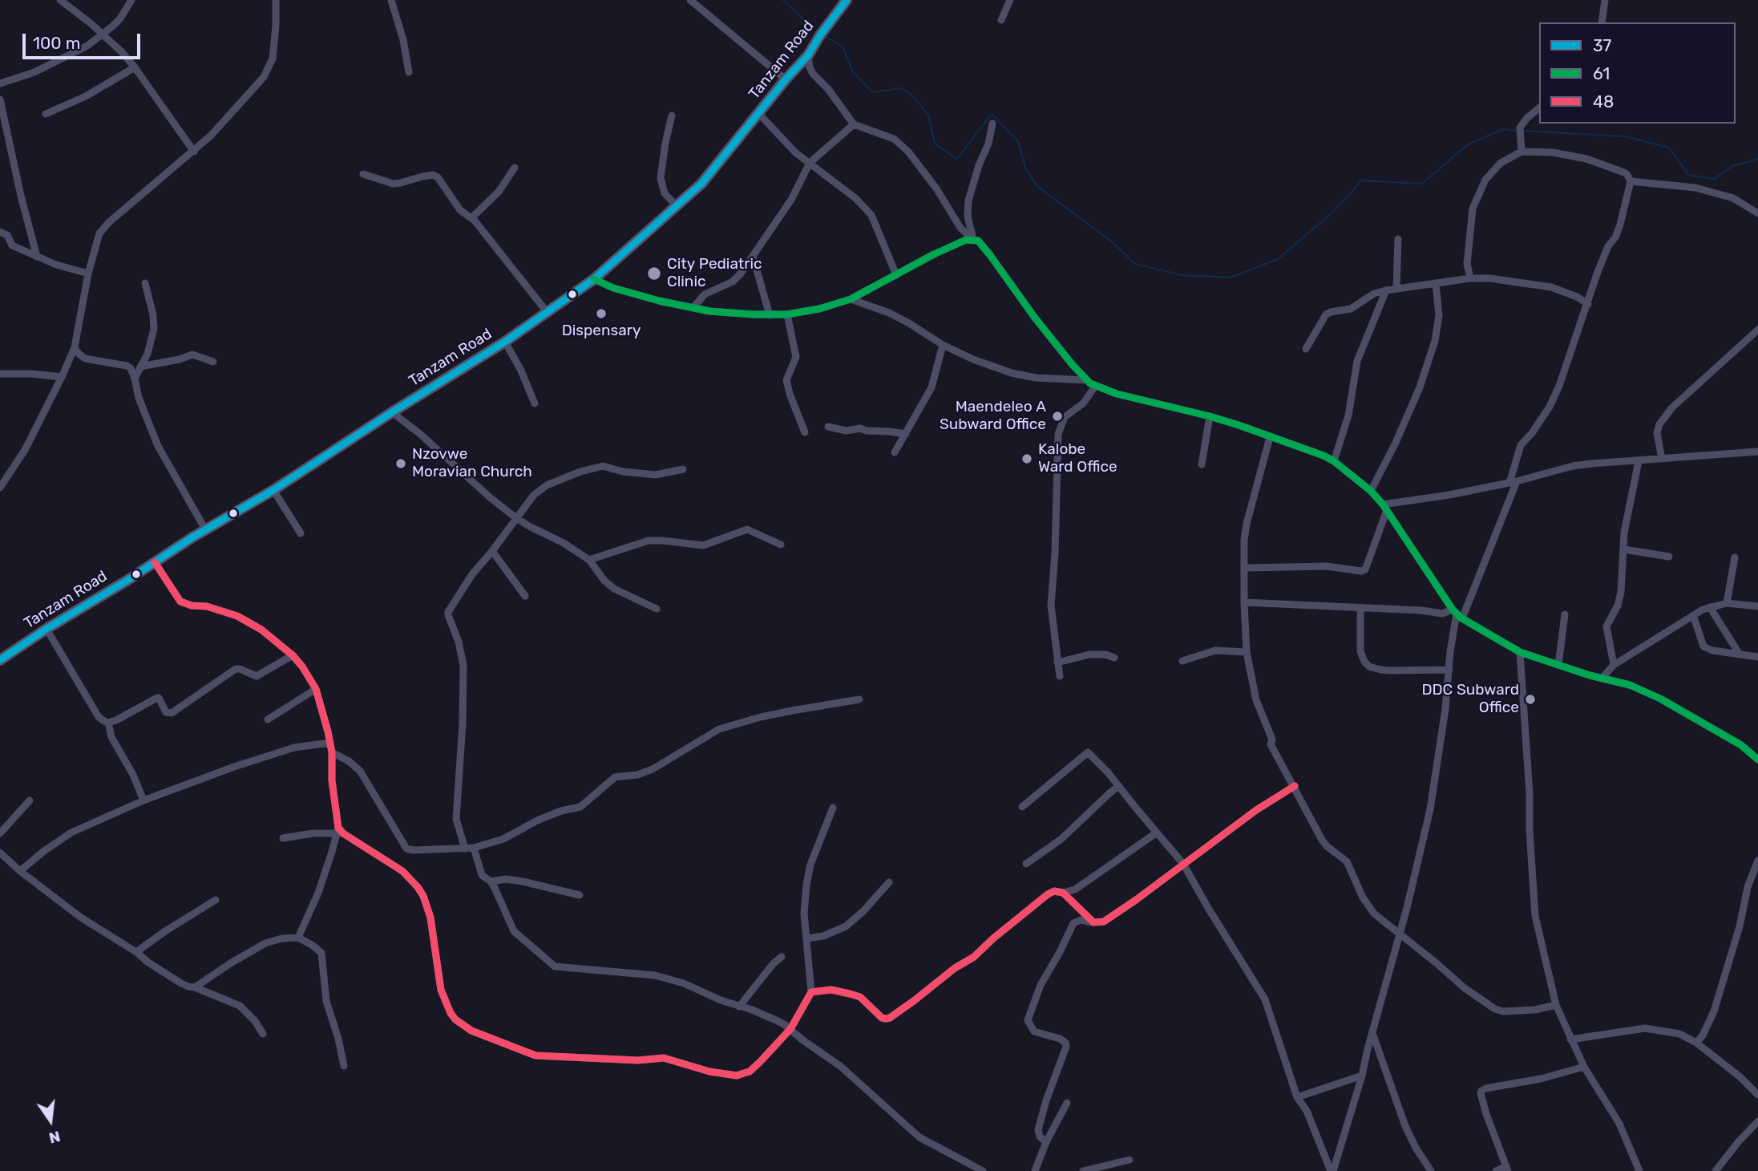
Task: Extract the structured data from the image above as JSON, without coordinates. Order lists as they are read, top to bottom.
{
  "streets": {
    "highway": ["Tanzam Road"]
  },
  "places": [
    "City Pediatric Clinic",
    "Dispensary",
    "Maendeleo A Subward Office",
    "Kalobe Ward Office",
    "Nzovwe Moravian Church",
    "DDC Subward Office"
  ],
  "lines": ["transit line 37", "transit line 61", "transit line 48"],
  "legend": ["37", "61", "48"],
  "scale_bar": "100 m",
  "north": "bottom"
}
